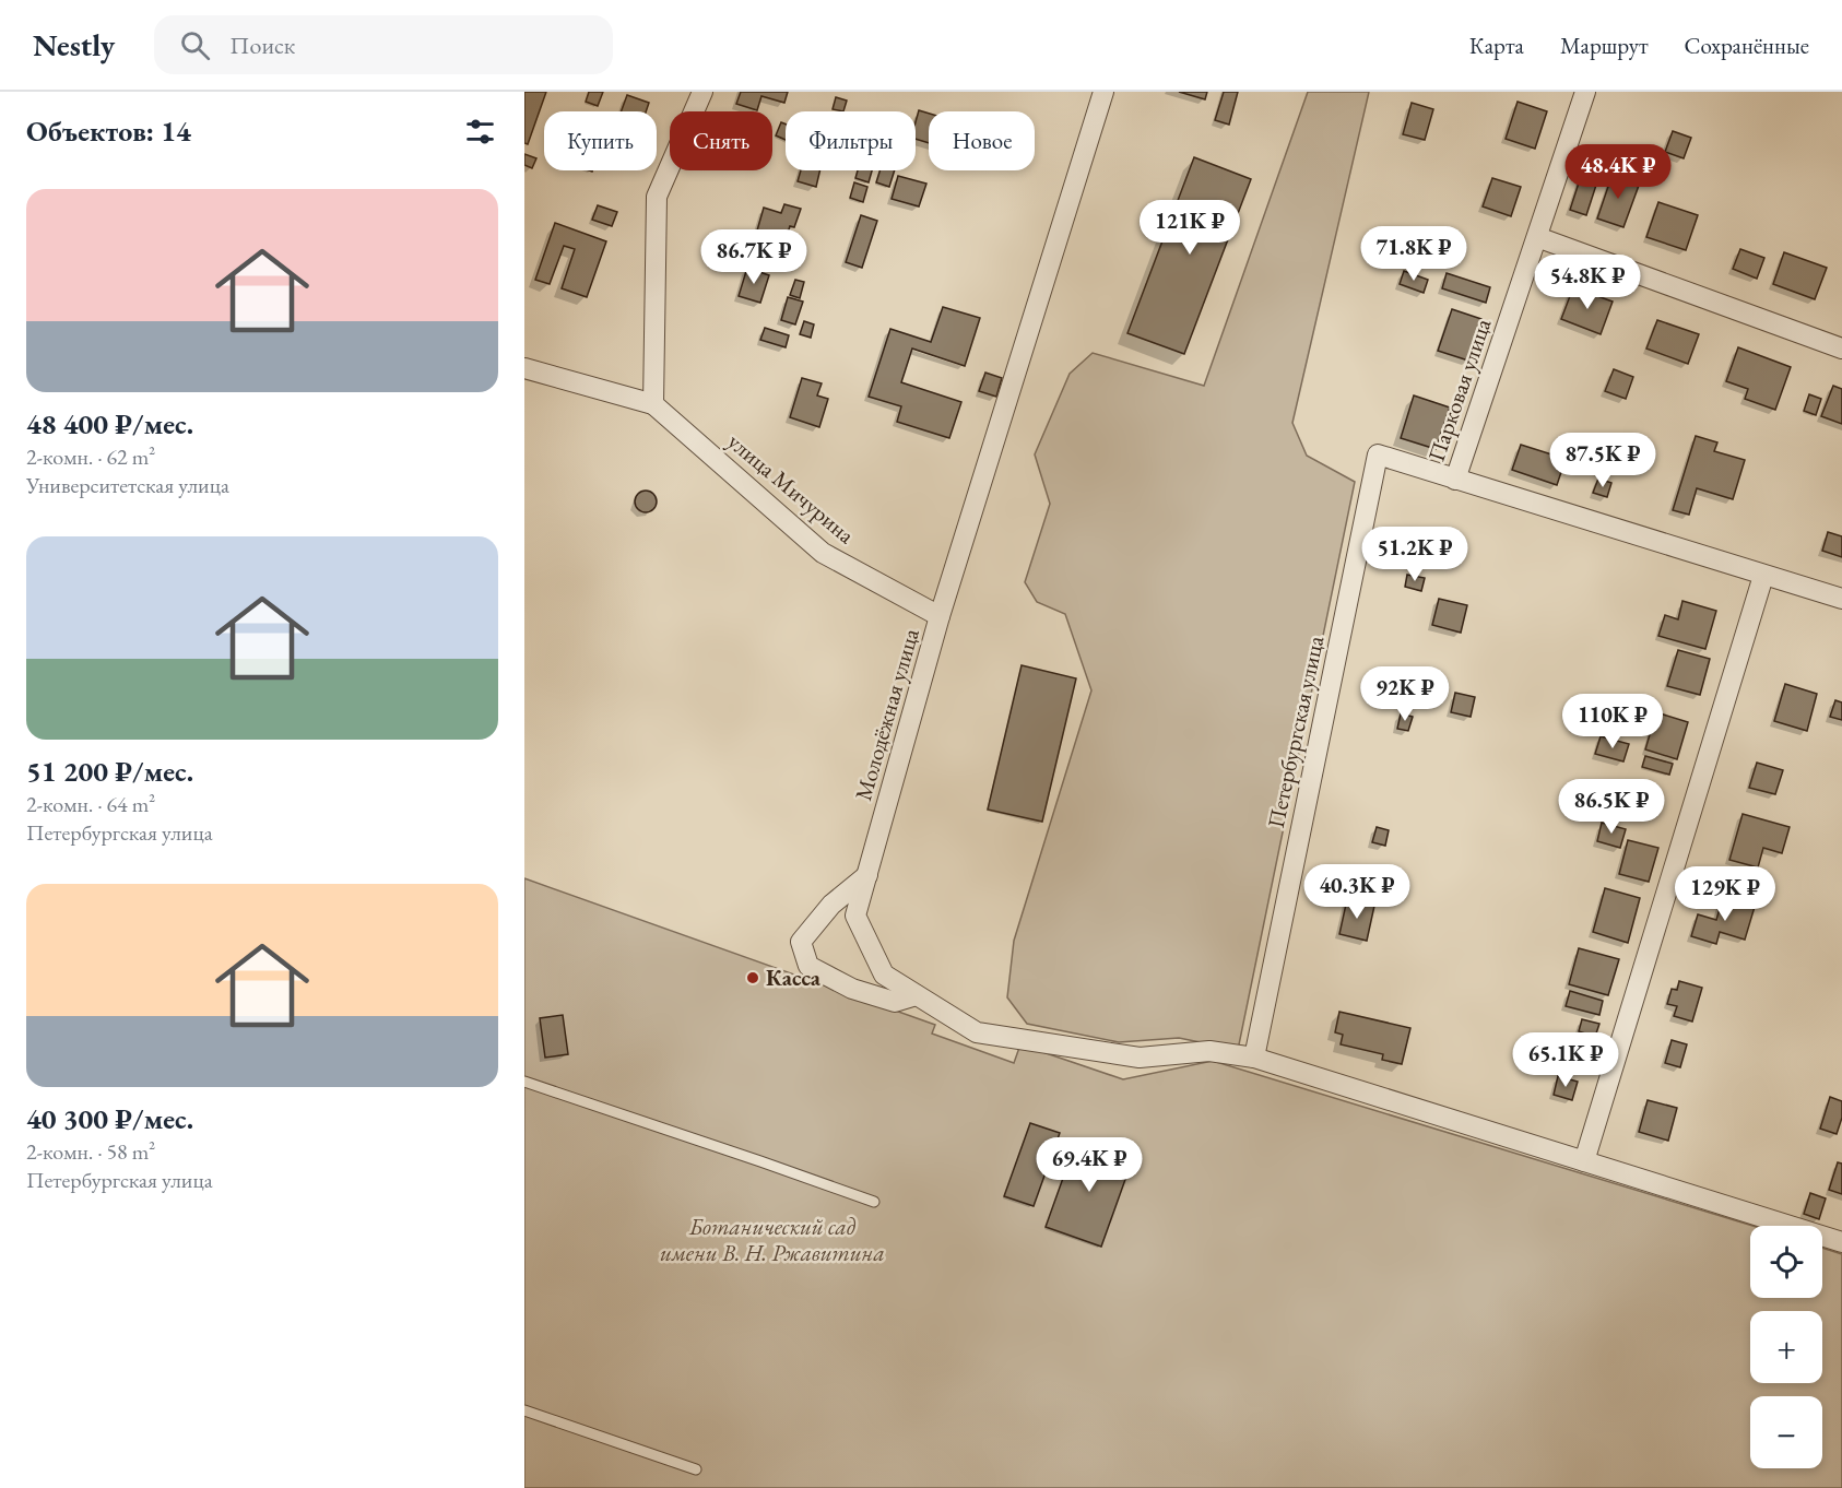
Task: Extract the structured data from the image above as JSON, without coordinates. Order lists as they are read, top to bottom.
{
  "streets": {
    "street": [
      "Парковая улица",
      "улица Мичурина",
      "Молодёжная улица",
      "Петербургская улица"
    ]
  },
  "crossings": [
    ["Парковая улица", "Петербургская улица"],
    ["улица Мичурина", "Молодёжная улица"],
    ["Молодёжная улица", "Петербургская улица"]
  ],
  "parks": ["Ботанический сад имени В. Н. Ржавитина"],
  "places": ["Касса"],
  "page": {
    "header": "Nestly",
    "search": "Поиск",
    "nav": ["Карта", "Маршрут", "Сохранённые"],
    "heading": "Объектов: 14",
    "chip": [
      "Купить",
      "Снять",
      "Фильтры",
      "Новое"
    ],
    "price": [
      "48.4K ₽",
      "121K ₽",
      "71.8K ₽",
      "86.7K ₽",
      "54.8K ₽",
      "87.5K ₽",
      "51.2K ₽",
      "92K ₽",
      "110K ₽",
      "86.5K ₽",
      "40.3K ₽",
      "129K ₽",
      "65.1K ₽",
      "69.4K ₽"
    ],
    "list": [
      {
        "name": "48 400 ₽/мес.",
        "note": "2-комн. · 62 m² · Университетская улица"
      },
      {
        "name": "51 200 ₽/мес.",
        "note": "2-комн. · 64 m² · Петербургская улица"
      },
      {
        "name": "40 300 ₽/мес.",
        "note": "2-комн. · 58 m² · Петербургская улица"
      }
    ],
    "map_buttons": ["+", "−"]
  }
}
